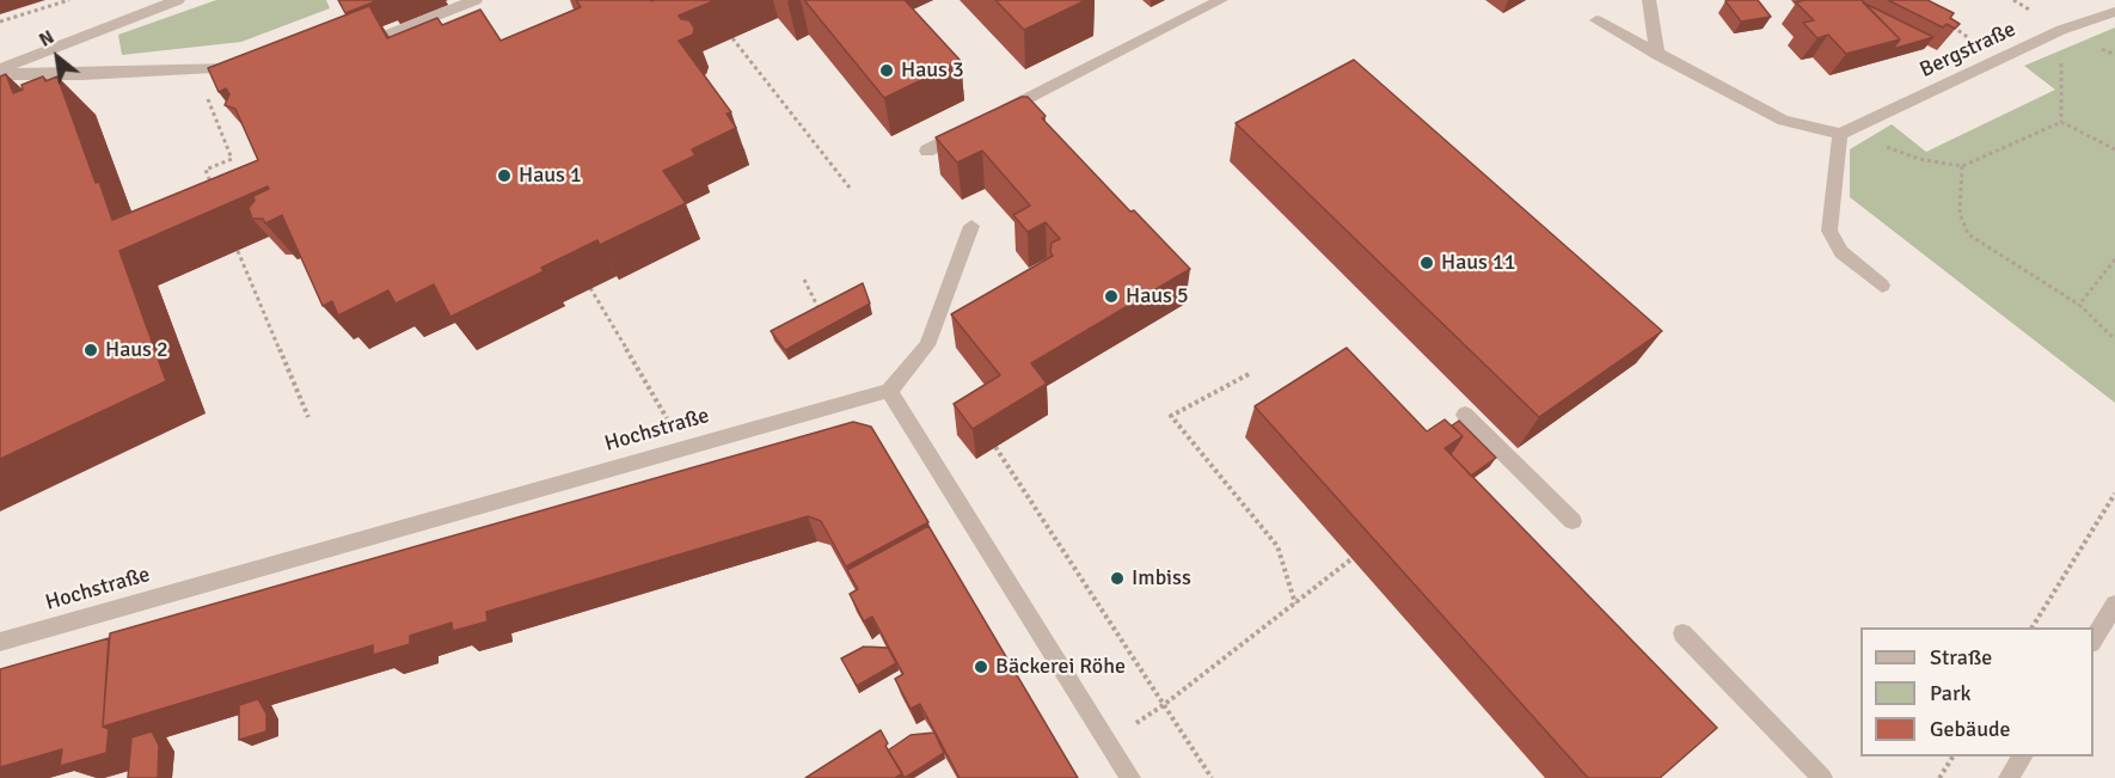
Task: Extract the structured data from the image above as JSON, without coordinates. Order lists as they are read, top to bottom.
{
  "streets": {
    "street": ["Bergstraße", "Hochstraße"]
  },
  "places": [
    "Haus 3",
    "Haus 1",
    "Haus 11",
    "Haus 5",
    "Haus 2",
    "Imbiss",
    "Bäckerei Röhe"
  ],
  "legend": ["Straße", "Park", "Gebäude"],
  "north": "top left"
}
